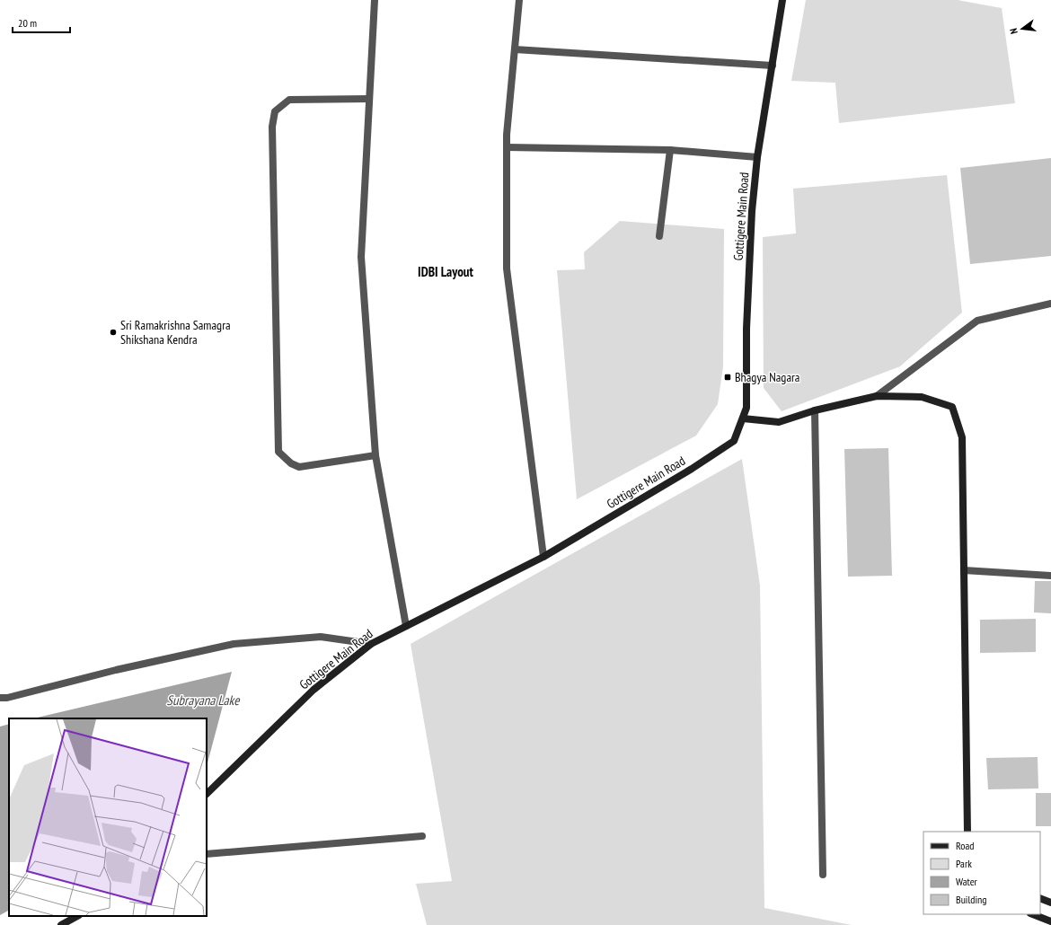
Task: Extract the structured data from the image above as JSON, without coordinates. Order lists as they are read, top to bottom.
{
  "streets": {
    "street": ["Gottigere Main Road"]
  },
  "districts": ["IDBI Layout"],
  "water": ["Subrayana Lake"],
  "places": {
    "other": ["Sri Ramakrishna Samagra Shikshana Kendra"],
    "transit": ["Bhagya Nagara"]
  },
  "legend": [
    "Road",
    "Park",
    "Water",
    "Building"
  ],
  "scale_bar": "20 m",
  "north": "left"
}
